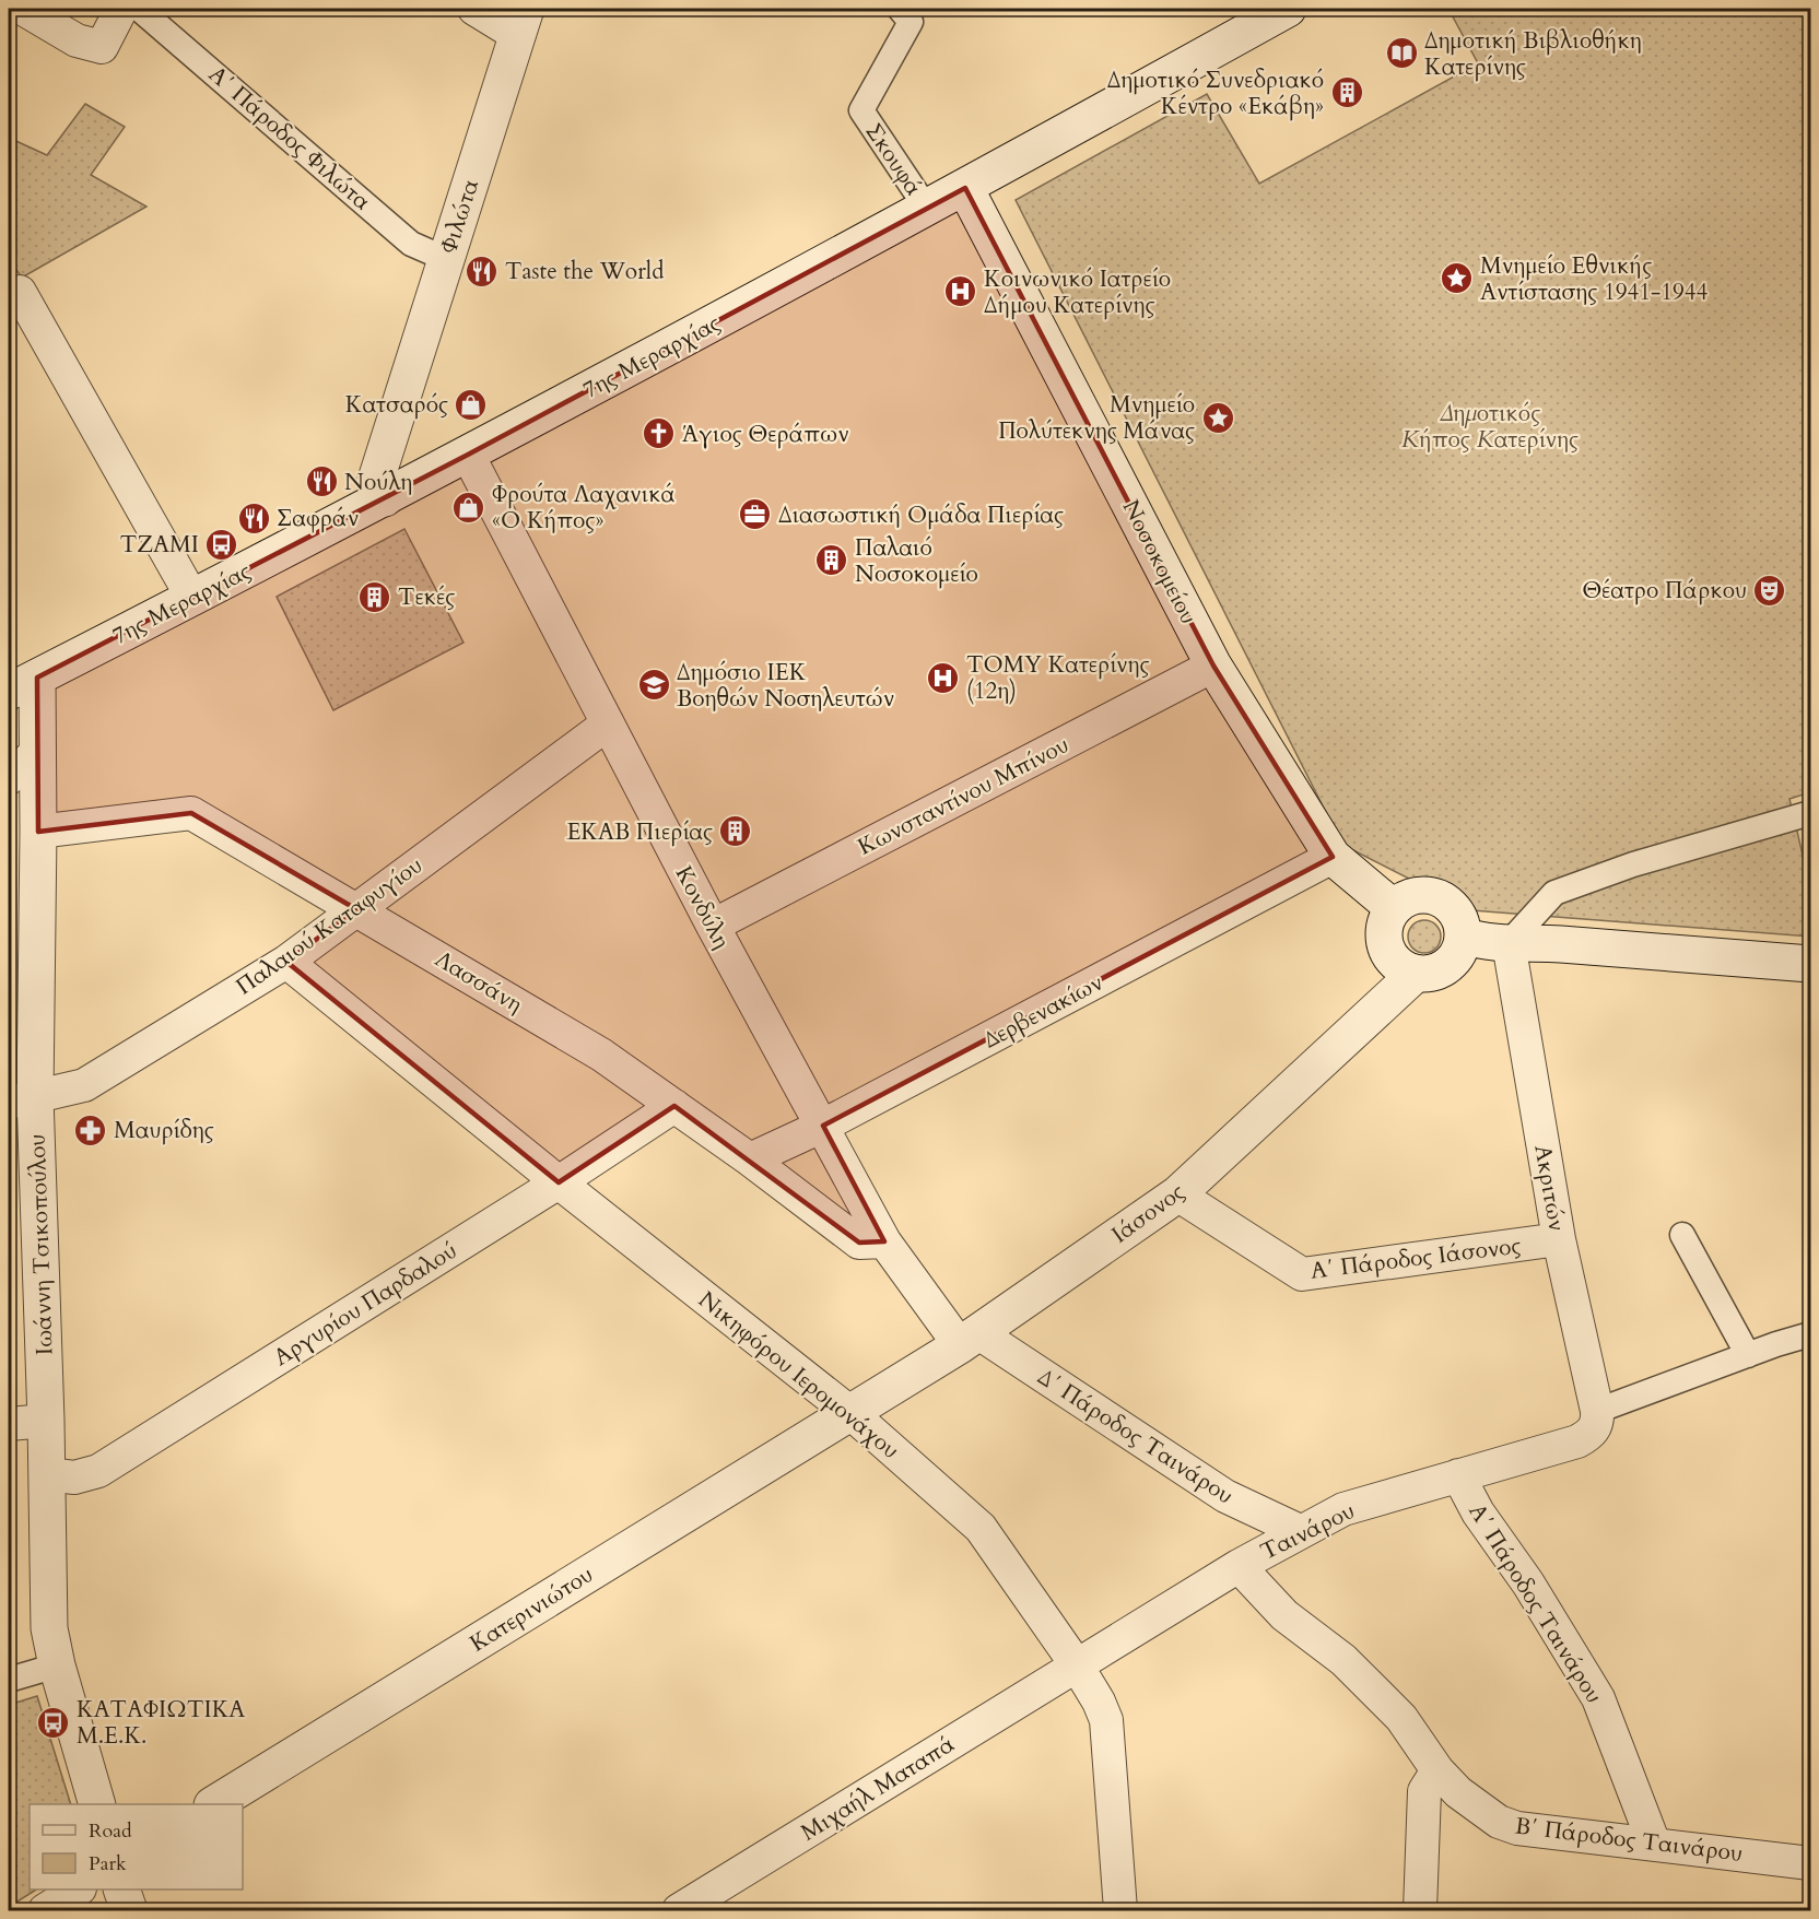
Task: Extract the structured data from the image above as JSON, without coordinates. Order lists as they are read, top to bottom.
{
  "streets": {
    "street": [
      "Α΄ Πάροδος Φιλώτα",
      "Σκουφά",
      "Φιλώτα",
      "7ης Μεραρχίας",
      "Νοσοκομείου",
      "Κωνσταντίνου Μπίνου",
      "Κονδύλη",
      "Παλαιού Καταφυγίου",
      "Λασσάνη",
      "Δερβενακίων",
      "Ακριτών",
      "Ιάσονος",
      "Ιωάννη Τσικοπούλου",
      "Α΄ Πάροδος Ιάσονος",
      "Αργυρίου Παρδαλού",
      "Νικηφόρου Ιερομονάχου",
      "Δ΄ Πάροδος Ταινάρου",
      "Ταινάρου",
      "Α΄ Πάροδος Ταινάρου",
      "Κατερινιώτου",
      "Μιχαήλ Ματαπά",
      "Β΄ Πάροδος Ταινάρου"
    ]
  },
  "crossings": [
    ["Α΄ Πάροδος Φιλώτα", "Φιλώτα"],
    ["Σκουφά", "7ης Μεραρχίας"],
    ["Φιλώτα", "7ης Μεραρχίας"],
    ["7ης Μεραρχίας", "Νοσοκομείου"],
    ["7ης Μεραρχίας", "Κονδύλη"],
    ["7ης Μεραρχίας", "Ιωάννη Τσικοπούλου"],
    ["Νοσοκομείου", "Κωνσταντίνου Μπίνου"],
    ["Νοσοκομείου", "Δερβενακίων"],
    ["Νοσοκομείου", "Ιάσονος"],
    ["Κωνσταντίνου Μπίνου", "Κονδύλη"],
    ["Κονδύλη", "Παλαιού Καταφυγίου"],
    ["Κονδύλη", "Λασσάνη"],
    ["Κονδύλη", "Δερβενακίων"],
    ["Κονδύλη", "Ιάσονος"],
    ["Κονδύλη", "Δ΄ Πάροδος Ταινάρου"],
    ["Παλαιού Καταφυγίου", "Λασσάνη"],
    ["Παλαιού Καταφυγίου", "Ιωάννη Τσικοπούλου"],
    ["Παλαιού Καταφυγίου", "Νικηφόρου Ιερομονάχου"],
    ["Λασσάνη", "Δερβενακίων"],
    ["Λασσάνη", "Ιωάννη Τσικοπούλου"],
    ["Λασσάνη", "Αργυρίου Παρδαλού"],
    ["Ακριτών", "Α΄ Πάροδος Ιάσονος"],
    ["Ακριτών", "Ταινάρου"],
    ["Ιάσονος", "Α΄ Πάροδος Ιάσονος"],
    ["Ιάσονος", "Νικηφόρου Ιερομονάχου"],
    ["Ιάσονος", "Δ΄ Πάροδος Ταινάρου"],
    ["Ιάσονος", "Κατερινιώτου"],
    ["Ιωάννη Τσικοπούλου", "Αργυρίου Παρδαλού"],
    ["Αργυρίου Παρδαλού", "Νικηφόρου Ιερομονάχου"],
    ["Νικηφόρου Ιερομονάχου", "Ταινάρου"],
    ["Νικηφόρου Ιερομονάχου", "Κατερινιώτου"],
    ["Νικηφόρου Ιερομονάχου", "Μιχαήλ Ματαπά"],
    ["Δ΄ Πάροδος Ταινάρου", "Ταινάρου"],
    ["Ταινάρου", "Α΄ Πάροδος Ταινάρου"],
    ["Ταινάρου", "Μιχαήλ Ματαπά"],
    ["Ταινάρου", "Β΄ Πάροδος Ταινάρου"],
    ["Α΄ Πάροδος Ταινάρου", "Β΄ Πάροδος Ταινάρου"]
  ],
  "parks": ["Δημοτικός Κήπος Κατερίνης"],
  "places": {
    "library": ["Δημοτική Βιβλιοθήκη Κατερίνης"],
    "building": [
      "Δημοτικό Συνεδριακό Κέντρο «Εκάβη»",
      "Παλαιό Νοσοκομείο",
      "Τεκές",
      "ΕΚΑΒ Πιερίας"
    ],
    "restaurant": ["Taste the World", "Νούλη", "Σαφράν"],
    "place": ["Μνημείο Εθνικής Αντίστασης 1941-1944", "Μνημείο Πολύτεκνης Μάνας"],
    "hospital": ["Κοινωνικό Ιατρείο Δήμου Κατερίνης", "ΤΟΜΥ Κατερίνης (12η)"],
    "shop": ["Κατσαρός", "Φρούτα Λαχανικά «Ο Κήπος»"],
    "church": ["Άγιος Θεράπων"],
    "office": ["Διασωστική Ομάδα Πιερίας"],
    "bus stop": ["ΤΖΑΜΙ", "ΚΑΤΑΦΙΩΤΙΚΑ Μ.Ε.Κ."],
    "theatre": ["Θέατρο Πάρκου"],
    "school or university": ["Δημόσιο ΙΕΚ Βοηθών Νοσηλευτών"],
    "pharmacy": ["Μαυρίδης"]
  },
  "legend": ["Road", "Park"]
}
